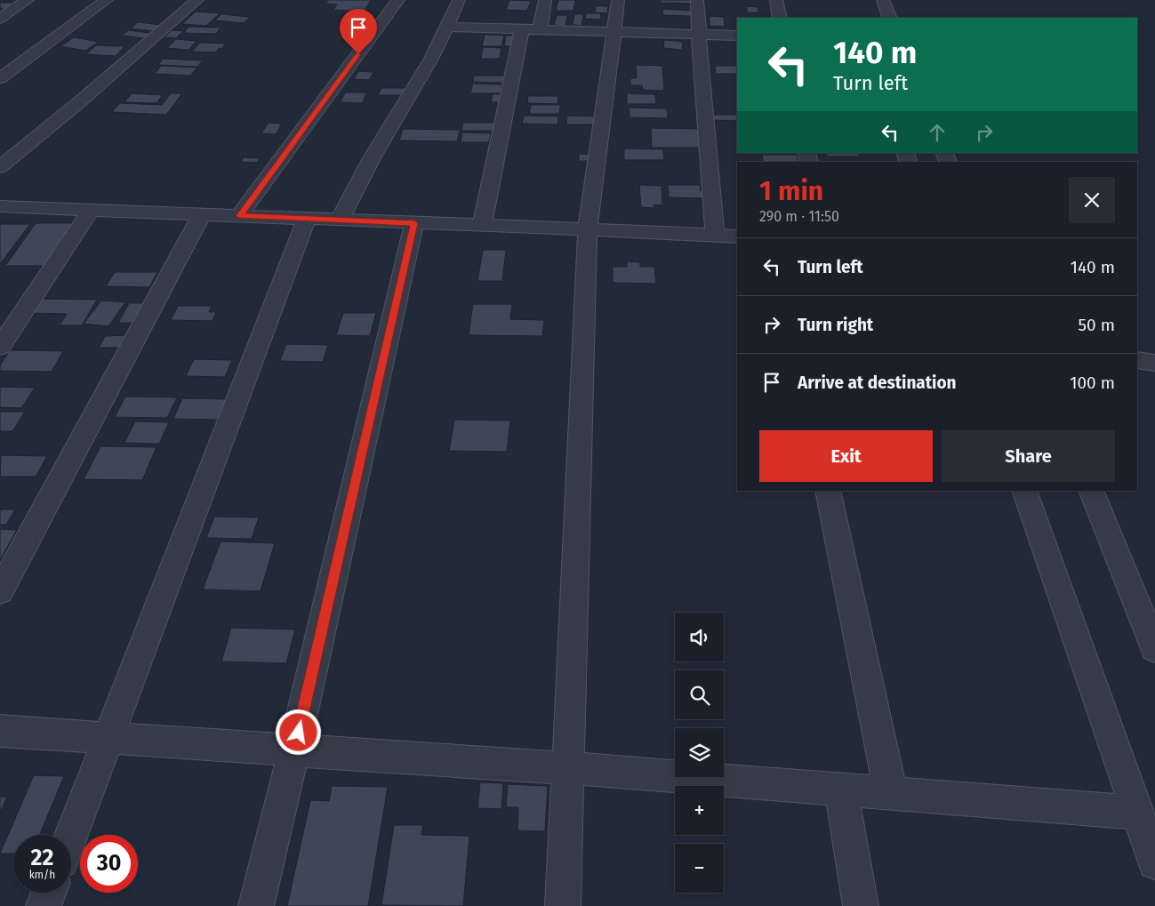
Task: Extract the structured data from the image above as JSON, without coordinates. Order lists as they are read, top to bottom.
{
  "page": {
    "turn": ["140 m", "Turn left"],
    "heading": ["1 min", "290 m · 11:50"],
    "list": [
      {
        "name": "Turn left",
        "value": "140 m"
      },
      {
        "name": "Turn right",
        "value": "50 m"
      },
      {
        "name": "Arrive at destination",
        "value": "100 m"
      }
    ],
    "buttons": ["Exit", "Share"],
    "map_buttons": ["+", "−"],
    "speed": "22 km/h",
    "limit": "30"
  }
}
